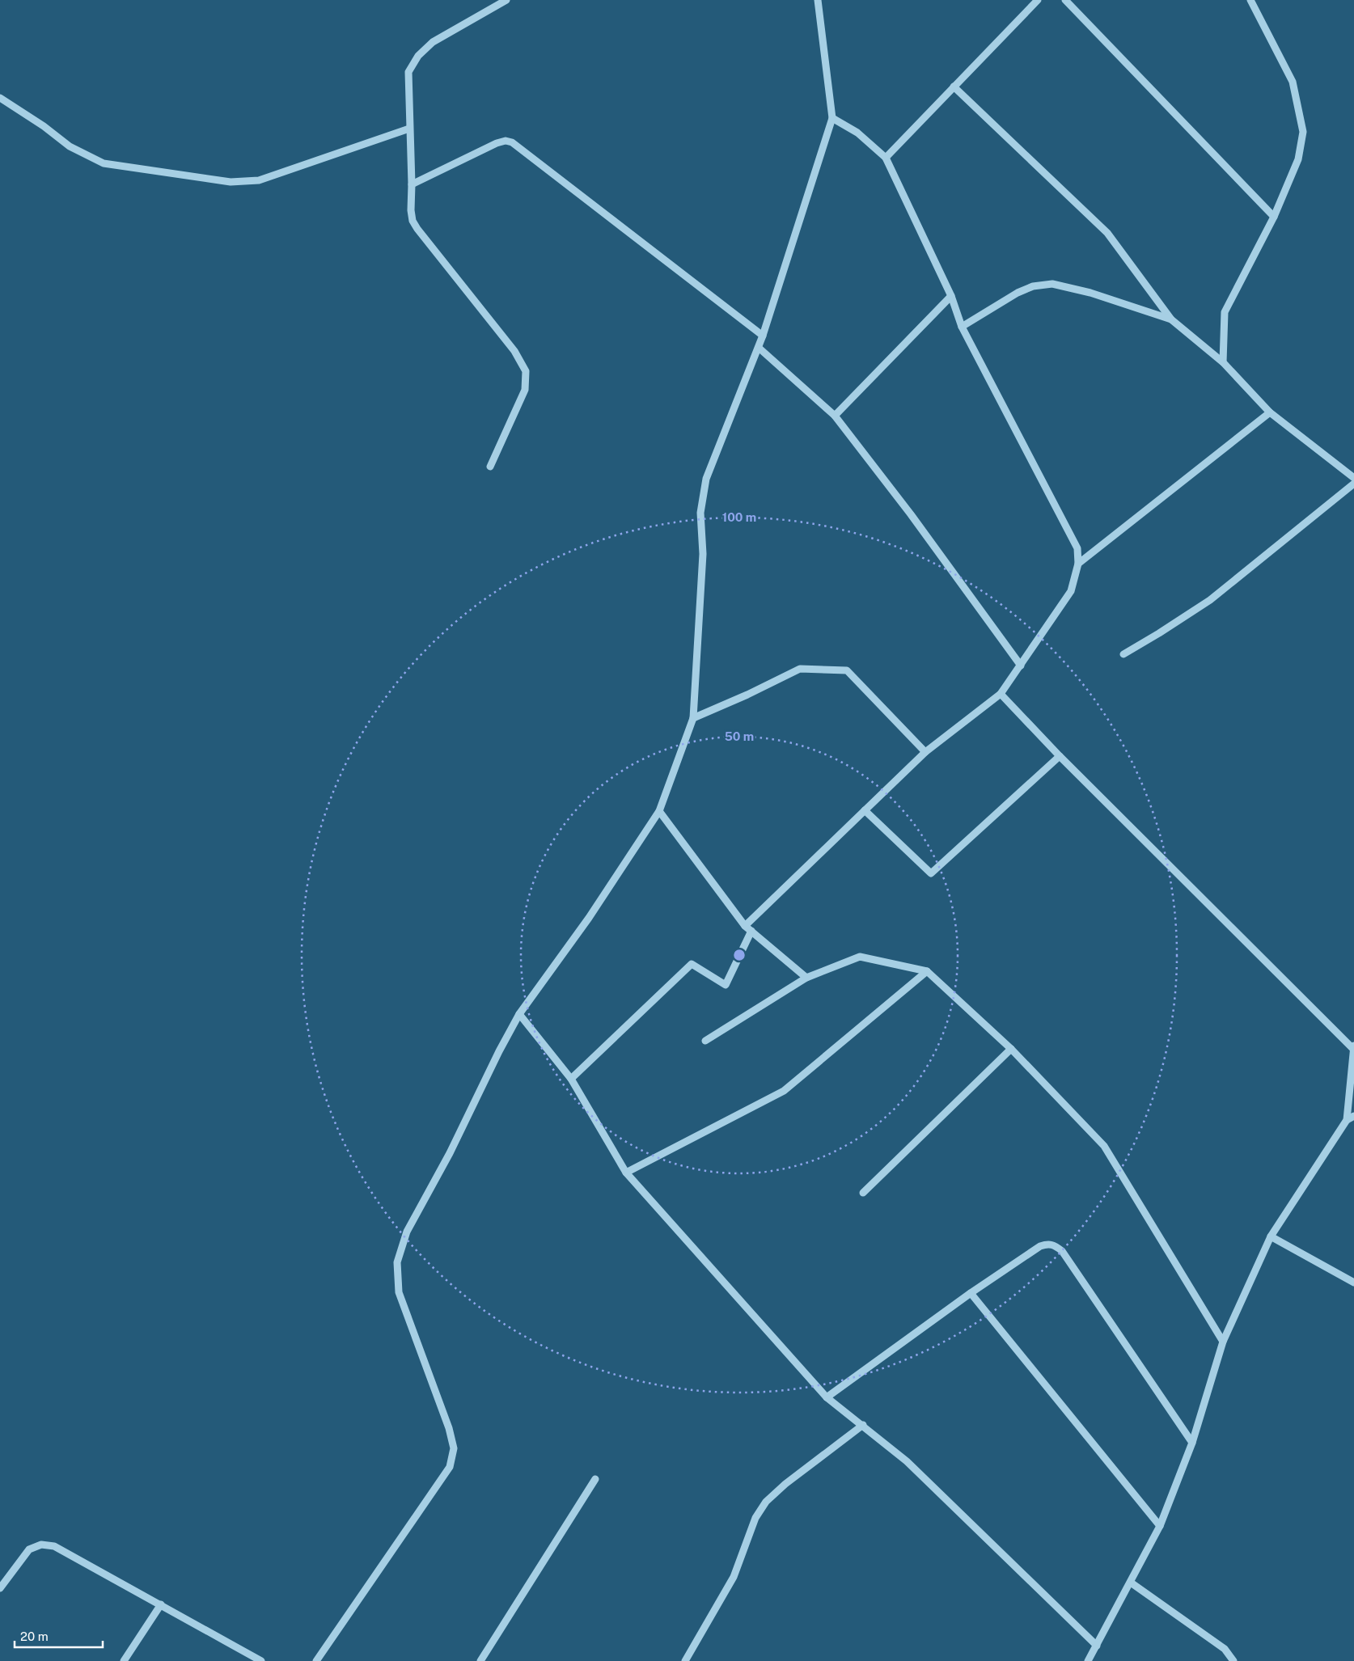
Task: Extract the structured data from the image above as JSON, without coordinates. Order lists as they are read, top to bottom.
{
  "scale_bar": "20 m",
  "rings": ["100 m", "50 m"]
}
